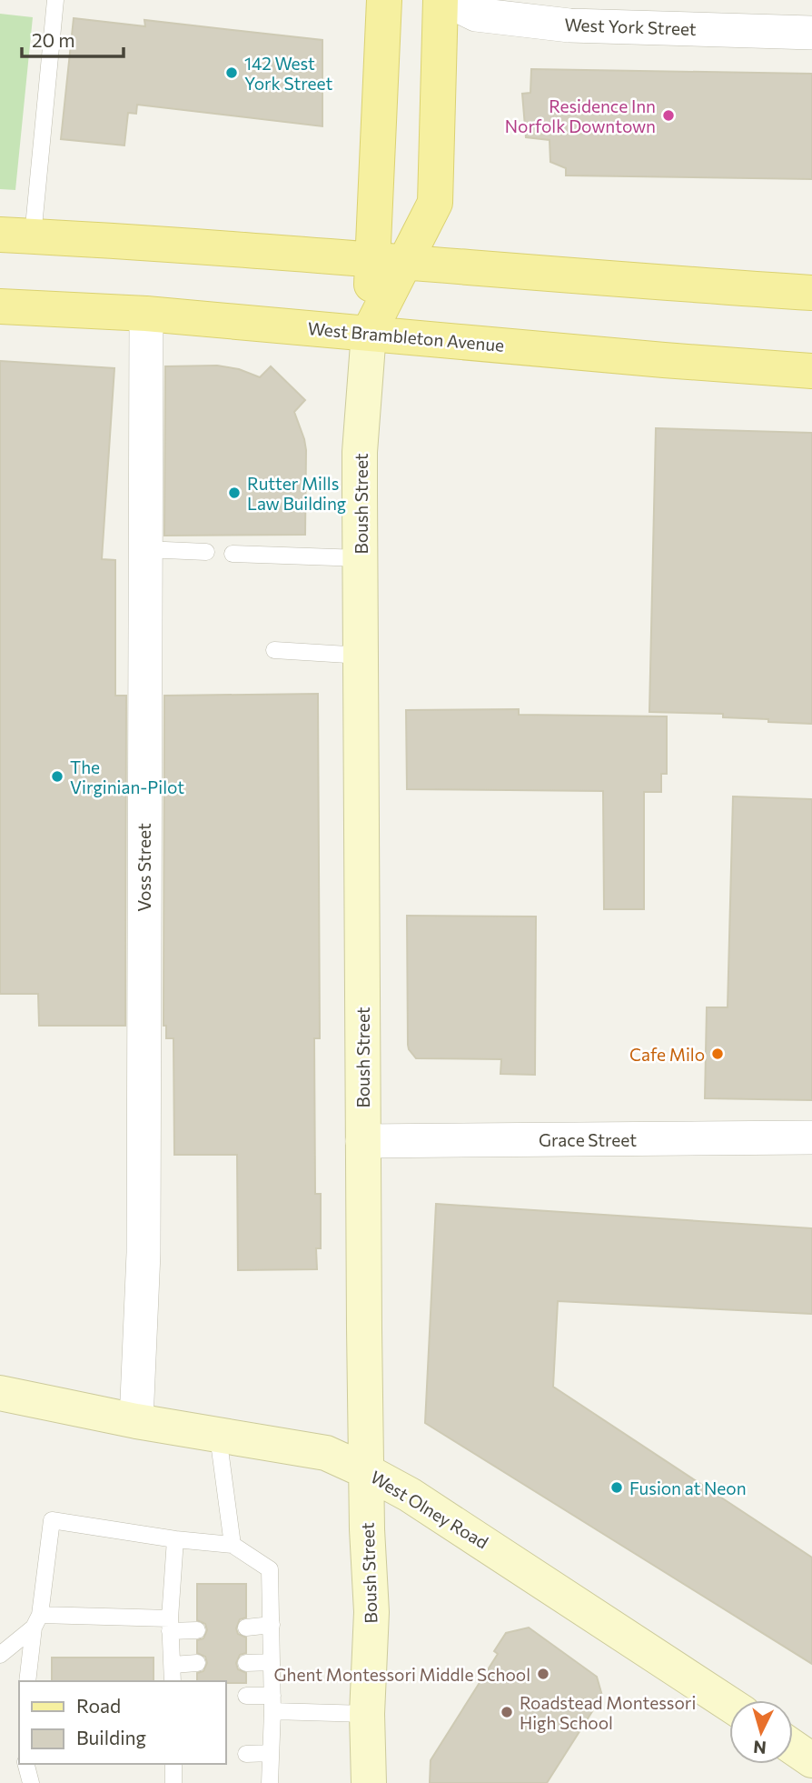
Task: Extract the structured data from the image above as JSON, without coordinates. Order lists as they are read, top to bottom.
{
  "streets": {
    "main road": ["West Brambleton Avenue", "Boush Street", "West Olney Road"],
    "street": ["West York Street", "Voss Street", "Grace Street"]
  },
  "crossings": [
    ["West Brambleton Avenue", "Boush Street"],
    ["West Brambleton Avenue", "Voss Street"],
    ["Boush Street", "Grace Street"],
    ["Boush Street", "West Olney Road"],
    ["Voss Street", "West Olney Road"]
  ],
  "places": [
    "142 West York Street",
    "Residence Inn Norfolk Downtown",
    "Rutter Mills Law Building",
    "The Virginian-Pilot",
    "Cafe Milo",
    "Fusion at Neon",
    "Ghent Montessori Middle School",
    "Roadstead Montessori High School"
  ],
  "legend": ["Road", "Building"],
  "scale_bar": "20 m",
  "north": "bottom"
}
